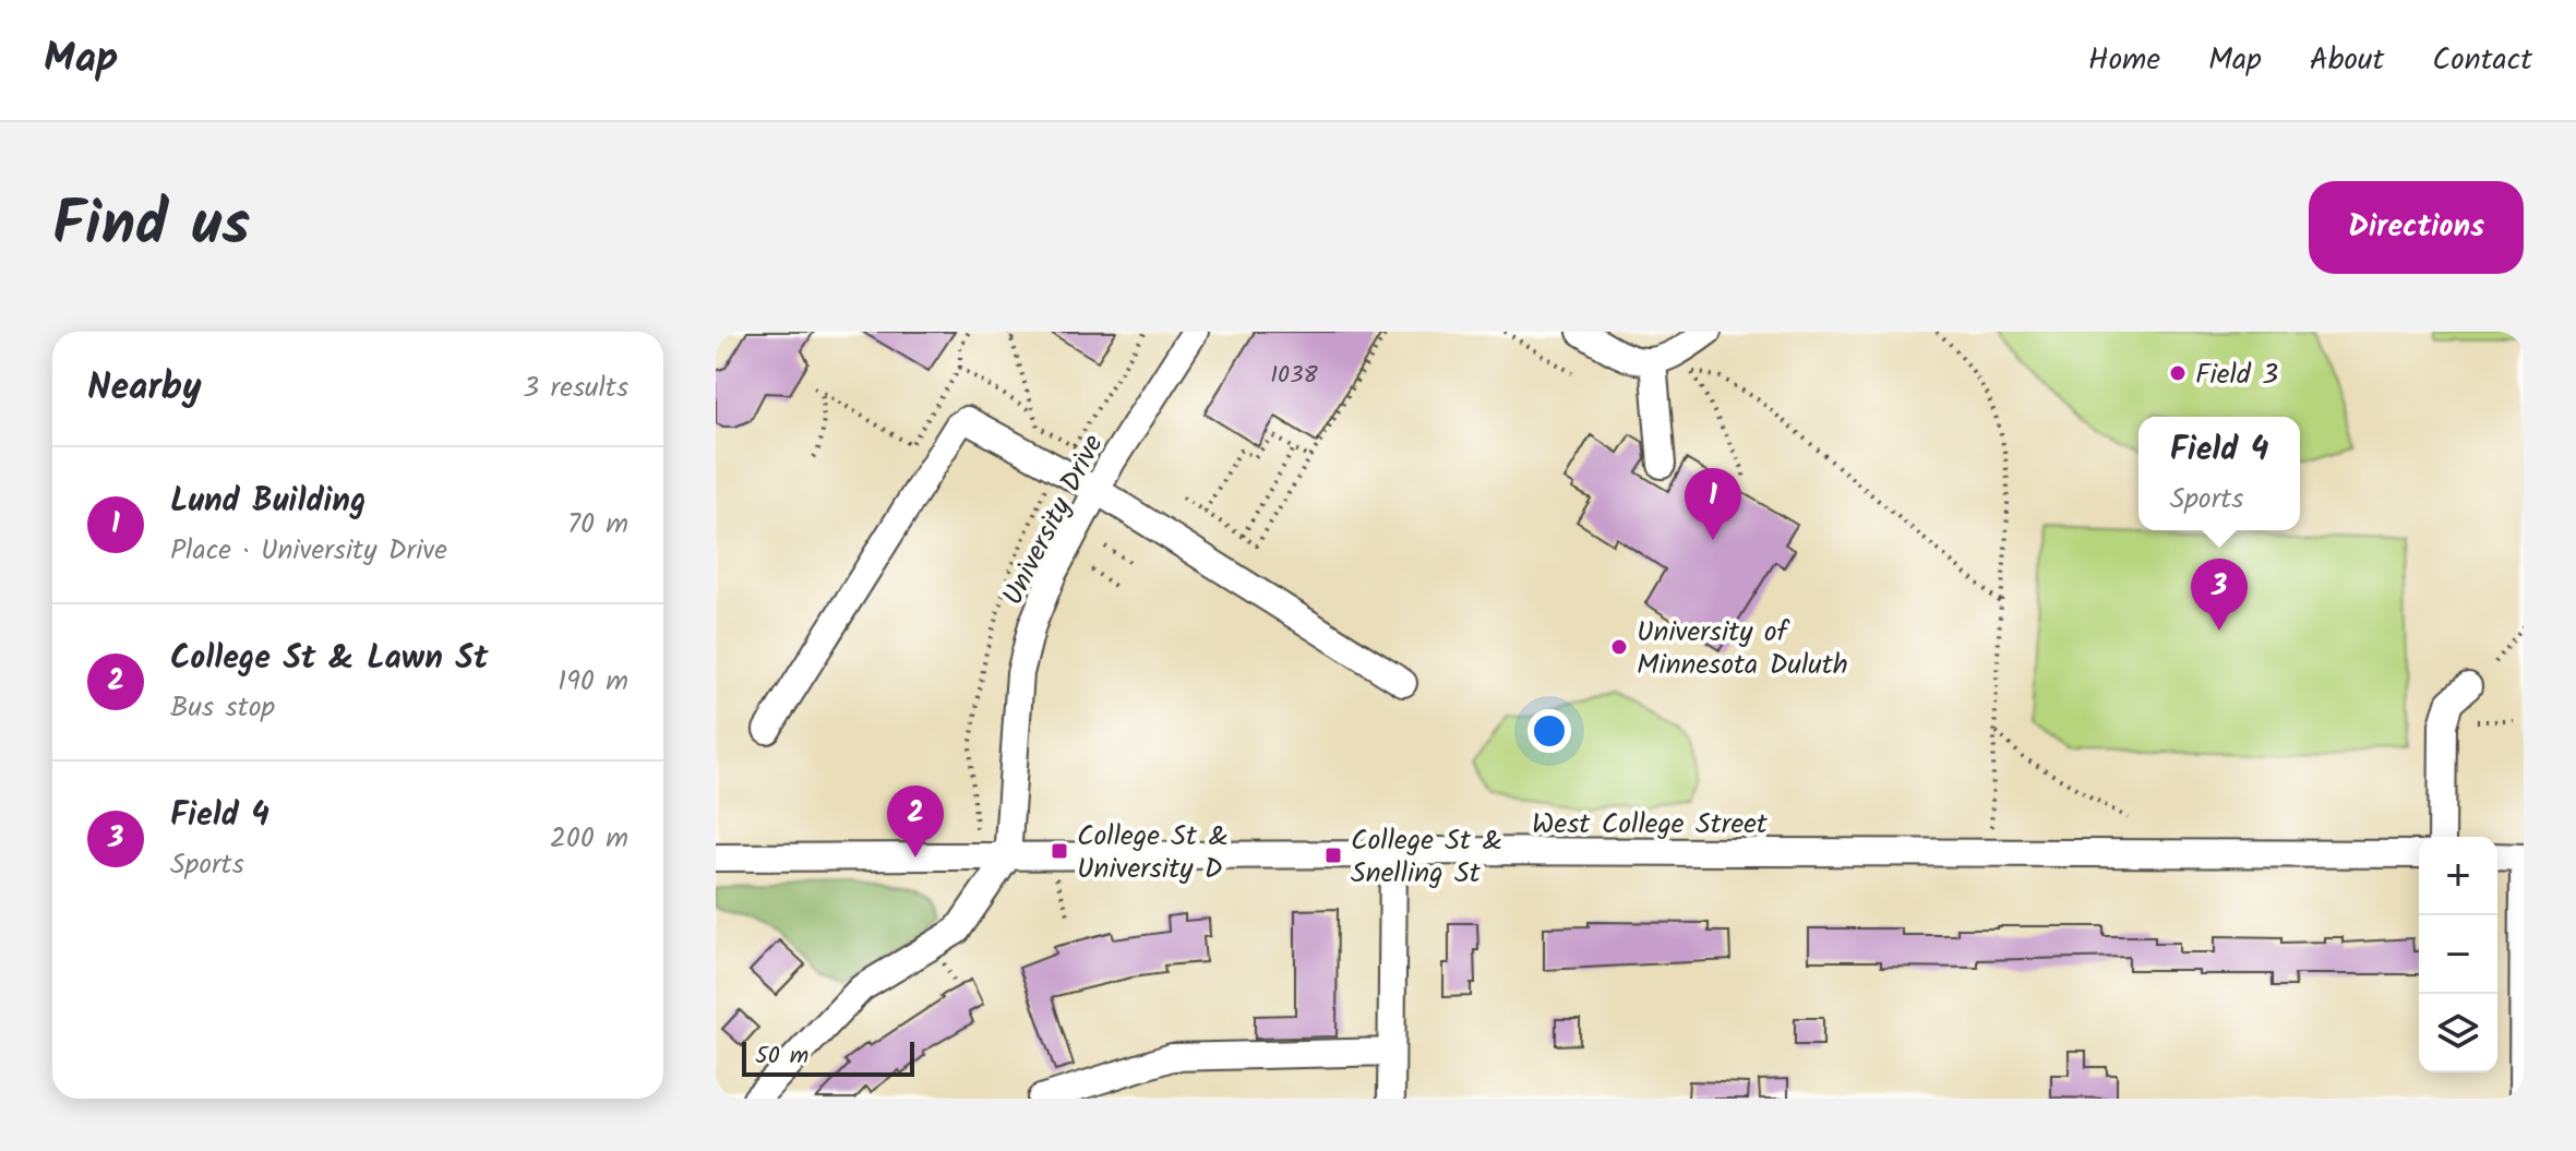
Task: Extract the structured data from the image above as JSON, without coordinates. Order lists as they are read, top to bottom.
{
  "streets": {
    "street": ["University Drive", "West College Street"]
  },
  "crossings": [
    ["University Drive", "West College Street"]
  ],
  "places": {
    "other": ["Field 3", "University of Minnesota Duluth"],
    "transit": ["College St & University D", "College St & Snelling St"]
  },
  "house_numbers": ["1038"],
  "scale_bar": "50 m",
  "page": {
    "header": "Map",
    "nav": [
      "Home",
      "Map",
      "About",
      "Contact"
    ],
    "title": "Find us",
    "buttons": "Directions",
    "heading": ["Nearby", "3 results"],
    "popup": ["Field 4", "Sports"],
    "list": [
      {
        "mark": "1",
        "name": "Lund Building",
        "note": "Place · University Drive",
        "value": "70 m"
      },
      {
        "mark": "2",
        "name": "College St & Lawn St",
        "note": "Bus stop",
        "value": "190 m"
      },
      {
        "mark": "3",
        "name": "Field 4",
        "note": "Sports",
        "value": "200 m"
      }
    ],
    "pins": ["1", "3", "2"],
    "map_buttons": ["+", "−"],
    "scale": "50 m"
  }
}
